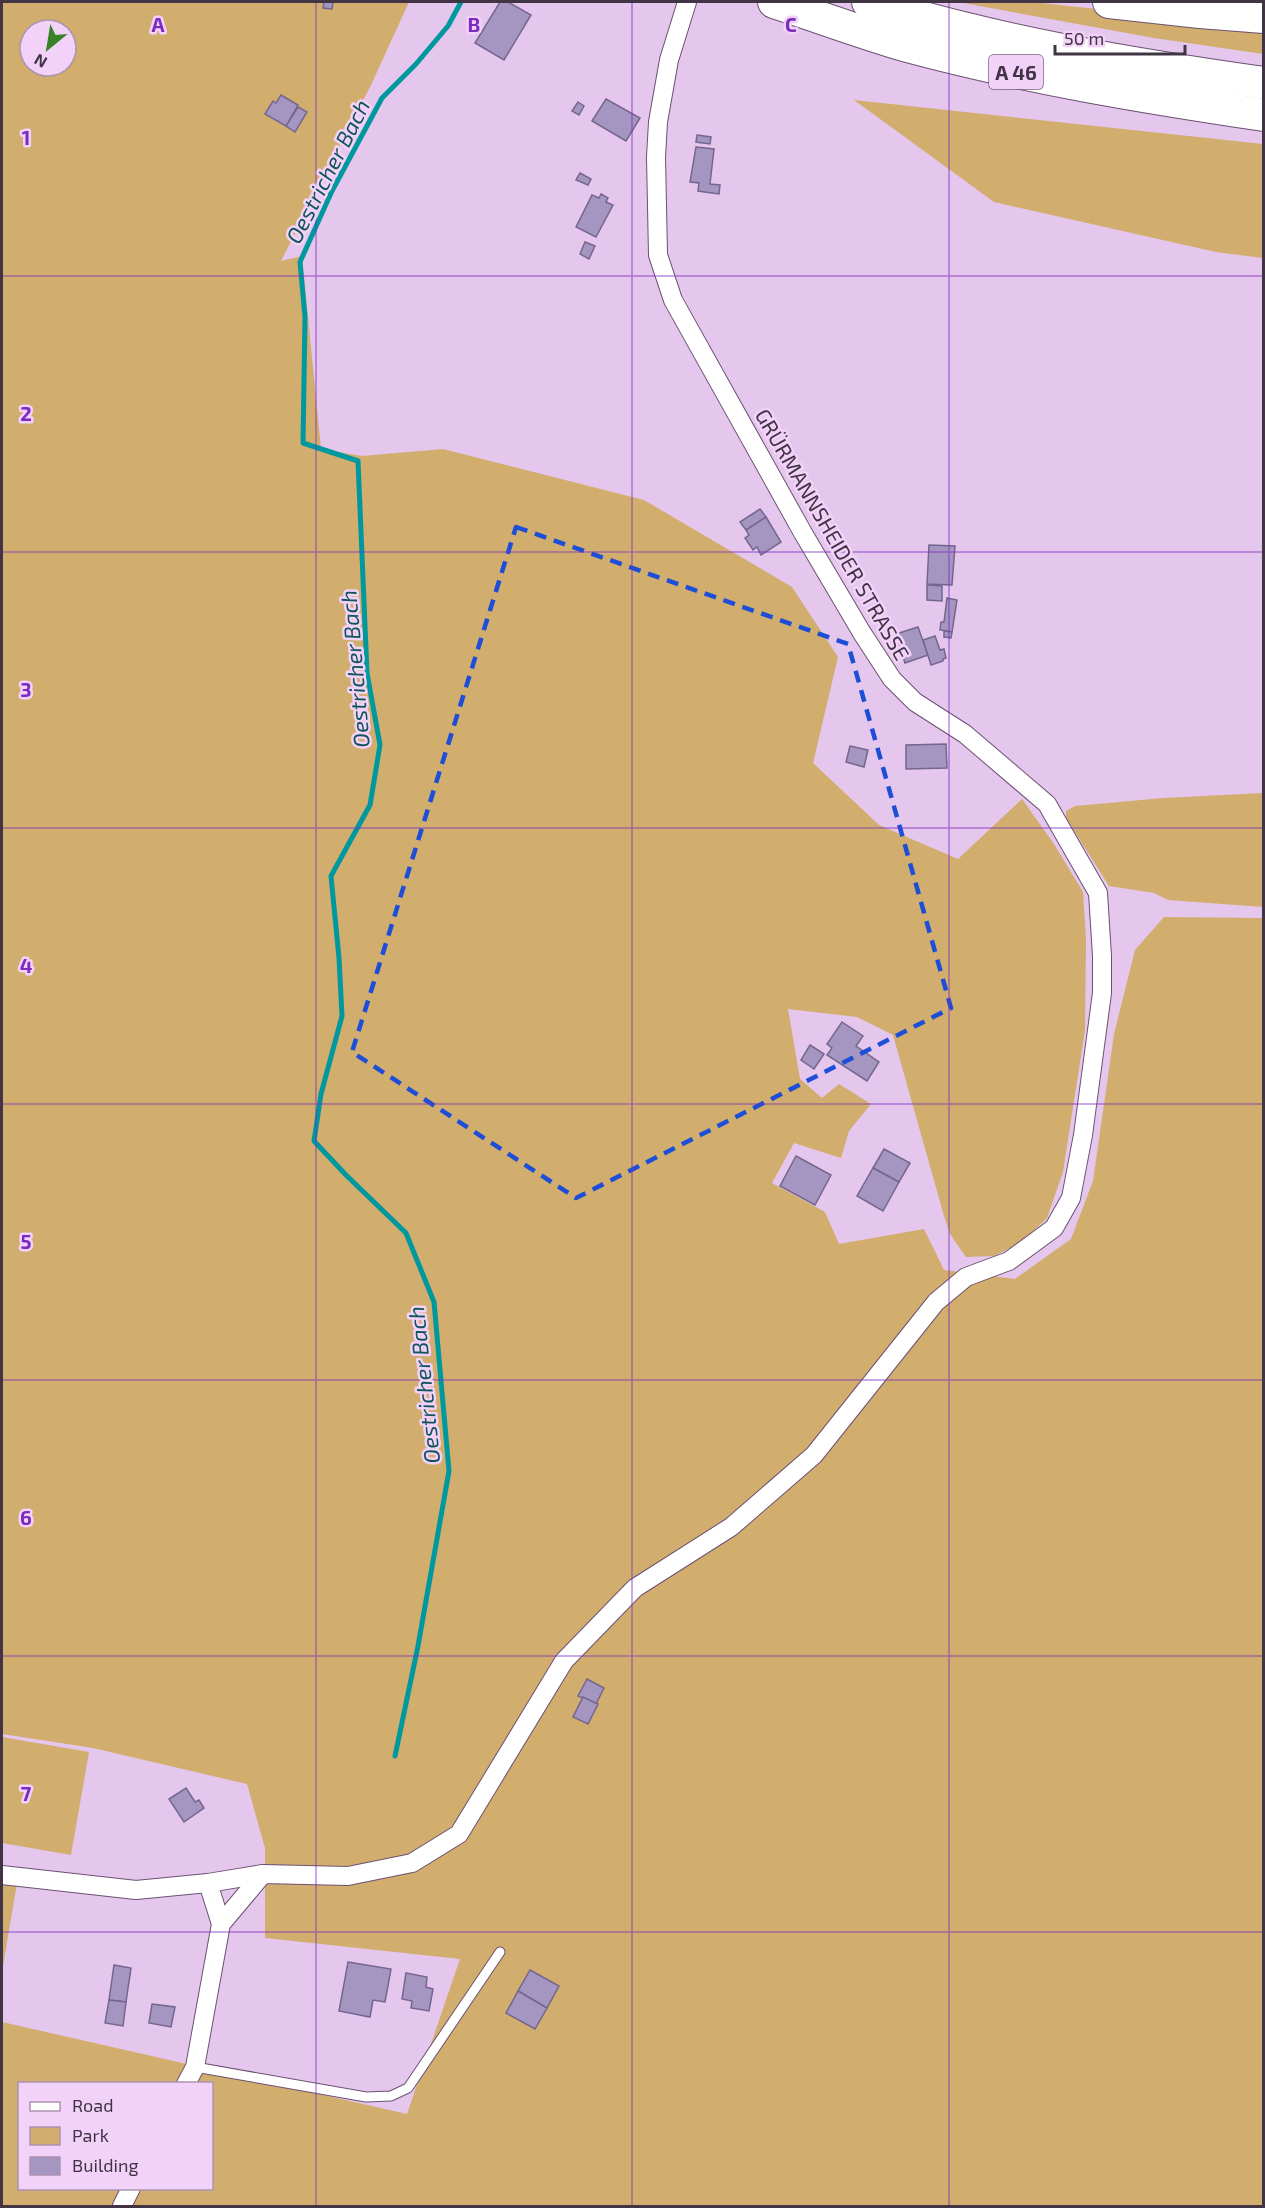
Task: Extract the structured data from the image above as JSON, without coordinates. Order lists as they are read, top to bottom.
{
  "streets": {
    "highway": ["A 46"],
    "street": ["GRÜRMANNSHEIDER STRASSE"]
  },
  "water": ["Oestricher Bach"],
  "legend": ["Road", "Park", "Building"],
  "scale_bar": "50 m",
  "north": "bottom left",
  "grid": {
    "columns": ["A", "B", "C"],
    "rows": [
      "1",
      "2",
      "3",
      "4",
      "5",
      "6",
      "7"
    ]
  }
}
